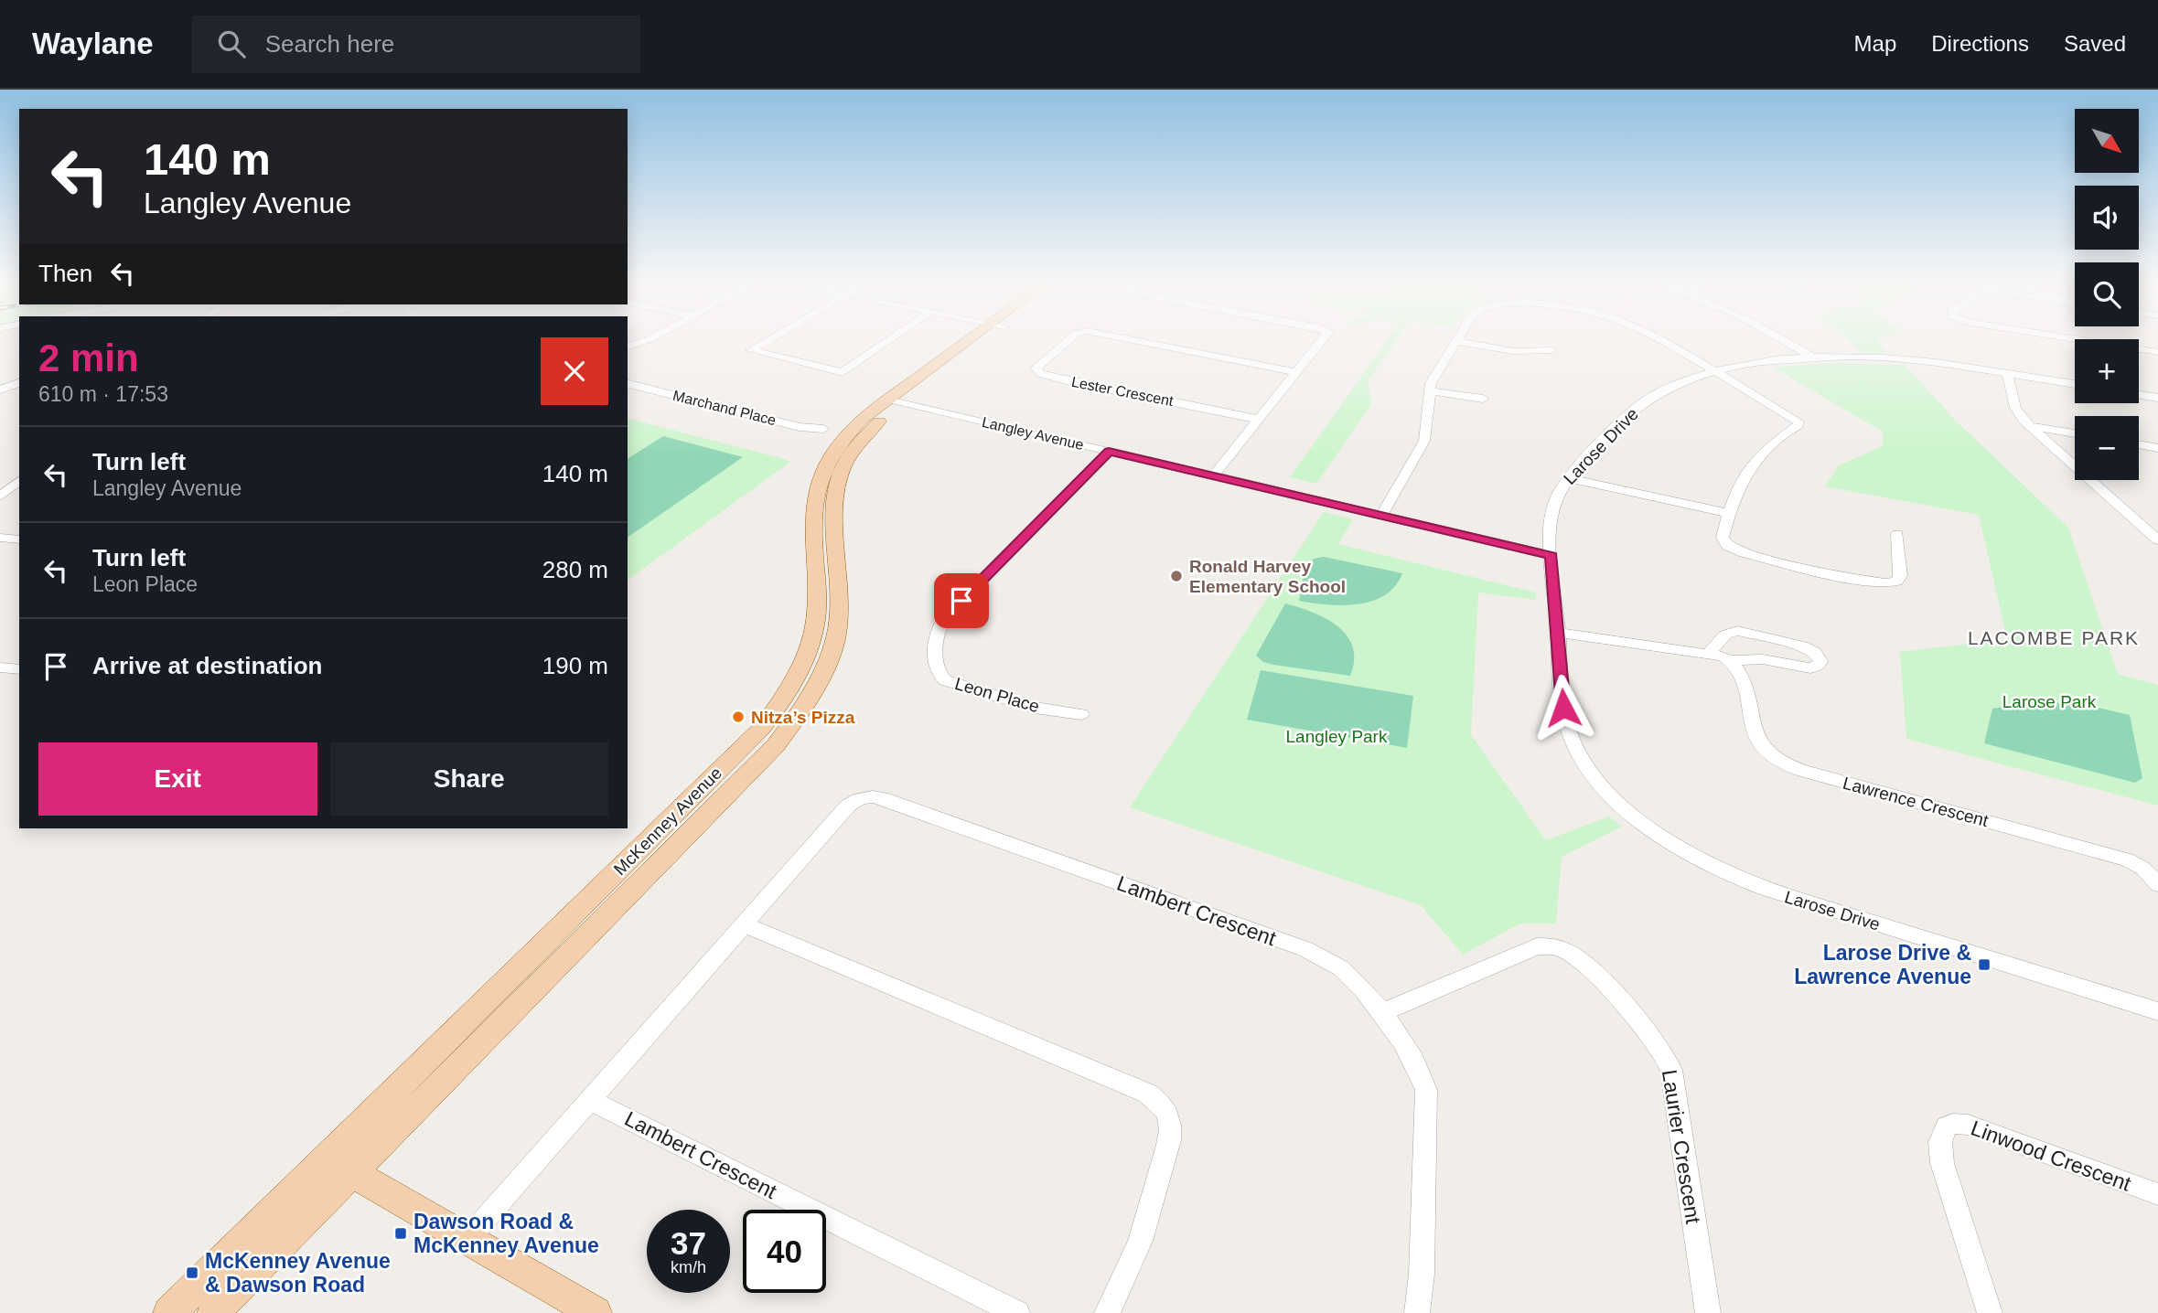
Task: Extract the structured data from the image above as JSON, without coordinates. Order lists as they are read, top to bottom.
{
  "streets": {
    "main road": ["McKenney Avenue"],
    "street": [
      "Lester Crescent",
      "Marchand Place",
      "Langley Avenue",
      "Larose Drive",
      "Leon Place",
      "Lawrence Crescent",
      "Lambert Crescent",
      "Laurier Crescent",
      "Linwood Crescent"
    ]
  },
  "crossings": [
    ["Langley Avenue", "Larose Drive"],
    ["Langley Avenue", "Leon Place"],
    ["Langley Avenue", "McKenney Avenue"],
    ["Lambert Crescent", "Laurier Crescent"]
  ],
  "districts": ["LACOMBE PARK"],
  "parks": ["Larose Park", "Langley Park"],
  "places": {
    "other": ["Ronald Harvey Elementary School", "Nitza’s Pizza"],
    "transit": ["Larose Drive & Lawrence Avenue", "Dawson Road & McKenney Avenue", "McKenney Avenue & Dawson Road"]
  },
  "north": "bottom right",
  "page": {
    "header": "Waylane",
    "search": "Search here",
    "nav": ["Map", "Directions", "Saved"],
    "map_buttons": ["+", "−"],
    "turn": ["140 m", "Langley Avenue"],
    "then": "Then",
    "heading": ["2 min", "610 m · 17:53"],
    "list": [
      {
        "name": "Turn left",
        "note": "Langley Avenue",
        "value": "140 m"
      },
      {
        "name": "Turn left",
        "note": "Leon Place",
        "value": "280 m"
      },
      {
        "name": "Arrive at destination",
        "value": "190 m"
      }
    ],
    "buttons": ["Exit", "Share"],
    "speed": "37 km/h",
    "limit": "40"
  }
}
